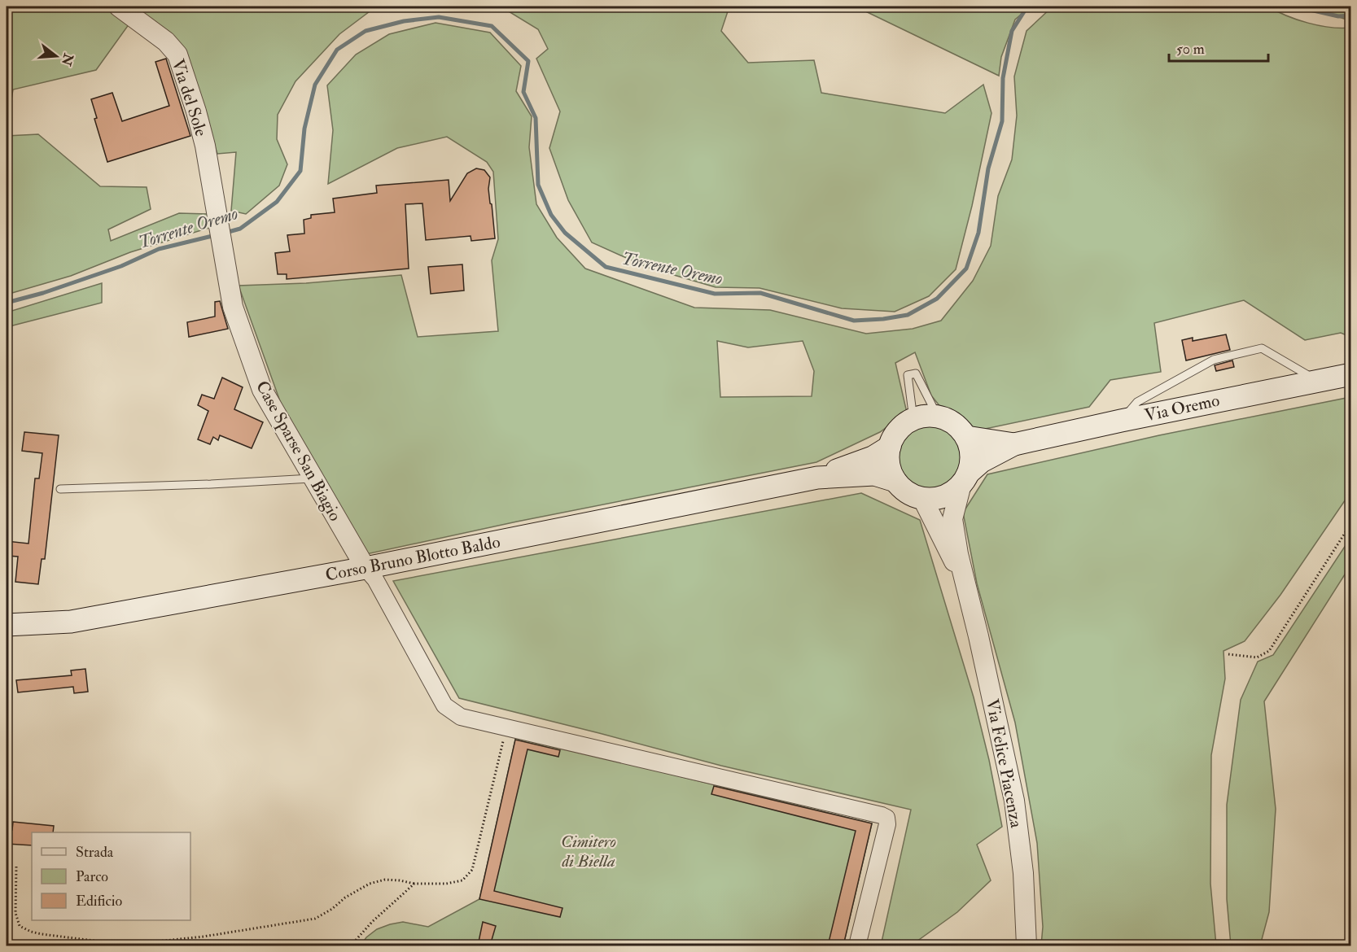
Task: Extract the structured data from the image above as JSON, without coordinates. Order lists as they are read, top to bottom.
{
  "streets": {
    "main road": ["Via Oremo", "Corso Bruno Blotto Baldo"],
    "street": ["Via del Sole", "Case Sparse San Biagio", "Via Felice Piacenza"]
  },
  "crossings": [
    ["Via del Sole", "Case Sparse San Biagio"],
    ["Via Oremo", "Corso Bruno Blotto Baldo"],
    ["Via Oremo", "Via Felice Piacenza"],
    ["Case Sparse San Biagio", "Corso Bruno Blotto Baldo"],
    ["Corso Bruno Blotto Baldo", "Via Felice Piacenza"]
  ],
  "water": ["Torrente Oremo"],
  "parks": ["Cimitero di Biella"],
  "legend": ["Strada", "Parco", "Edificio"],
  "scale_bar": "50 m",
  "north": "right"
}
